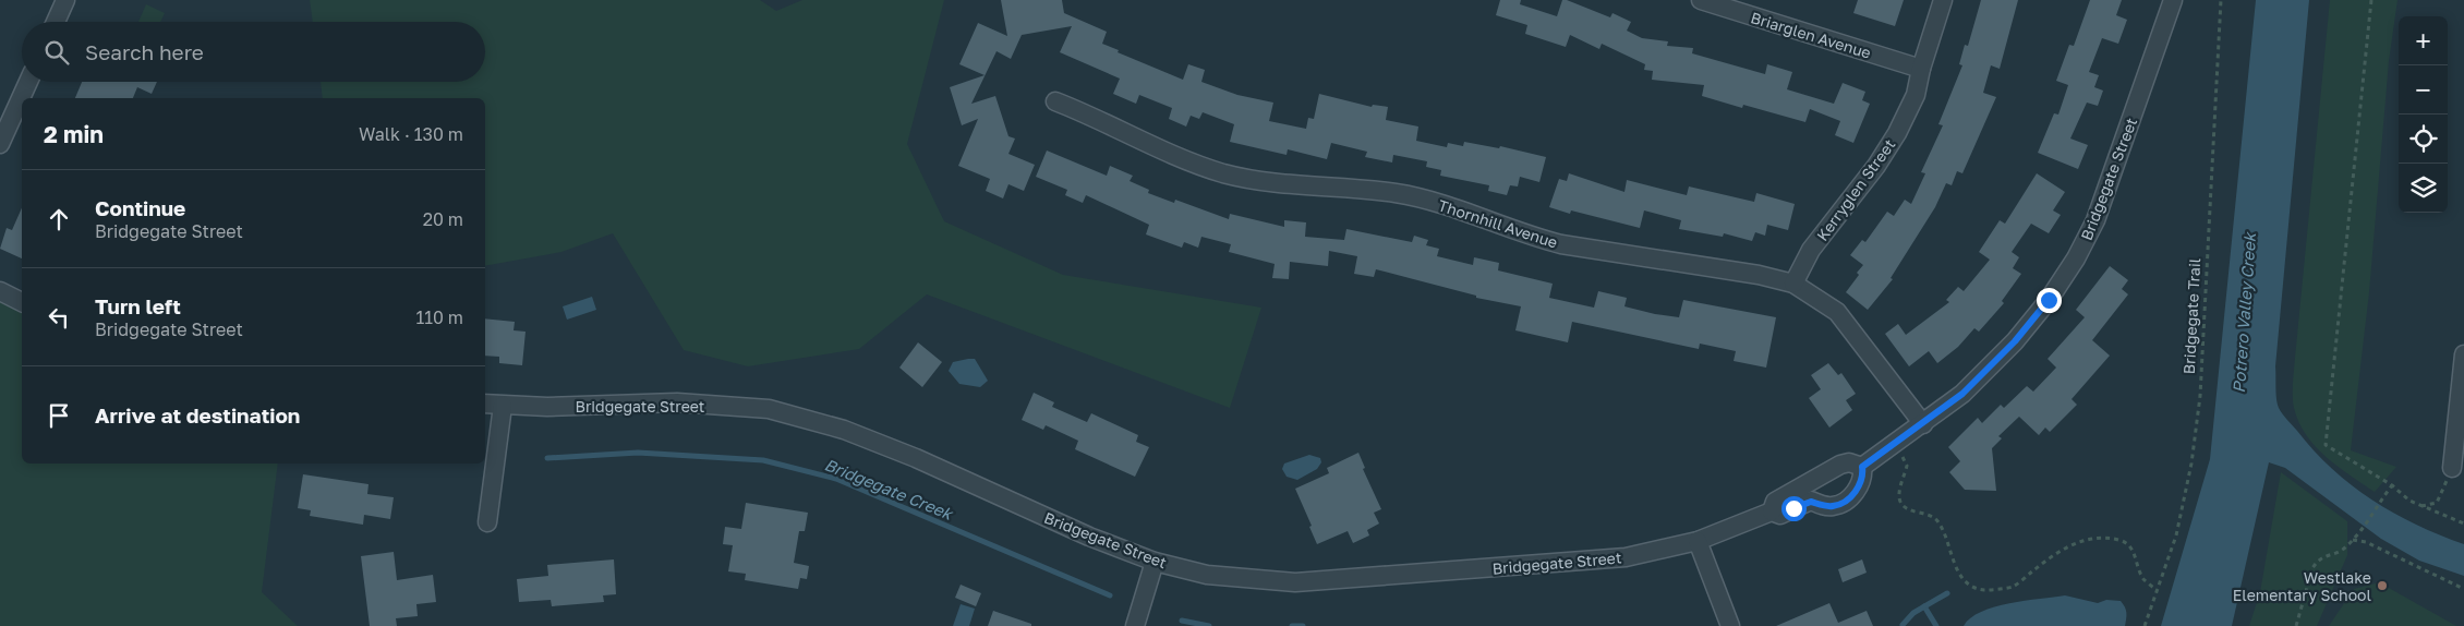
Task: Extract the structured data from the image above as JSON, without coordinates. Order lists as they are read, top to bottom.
{
  "streets": {
    "street": [
      "Briarglen Avenue",
      "Bridgegate Street",
      "Kerryglen Street",
      "Thornhill Avenue"
    ],
    "path": ["Bridgegate Trail"]
  },
  "crossings": [
    ["Briarglen Avenue", "Kerryglen Street"],
    ["Bridgegate Street", "Thornhill Avenue"],
    ["Kerryglen Street", "Thornhill Avenue"]
  ],
  "water": ["Potrero Valley Creek", "Bridgegate Creek"],
  "places": ["Westlake Elementary School"],
  "page": {
    "map_buttons": ["+", "−"],
    "search": "Search here",
    "heading": ["2 min", "Walk · 130 m"],
    "list": [
      ["Continue", "Bridgegate Street", "20 m"],
      ["Turn left", "Bridgegate Street", "110 m"],
      "Arrive at destination"
    ]
  }
}
